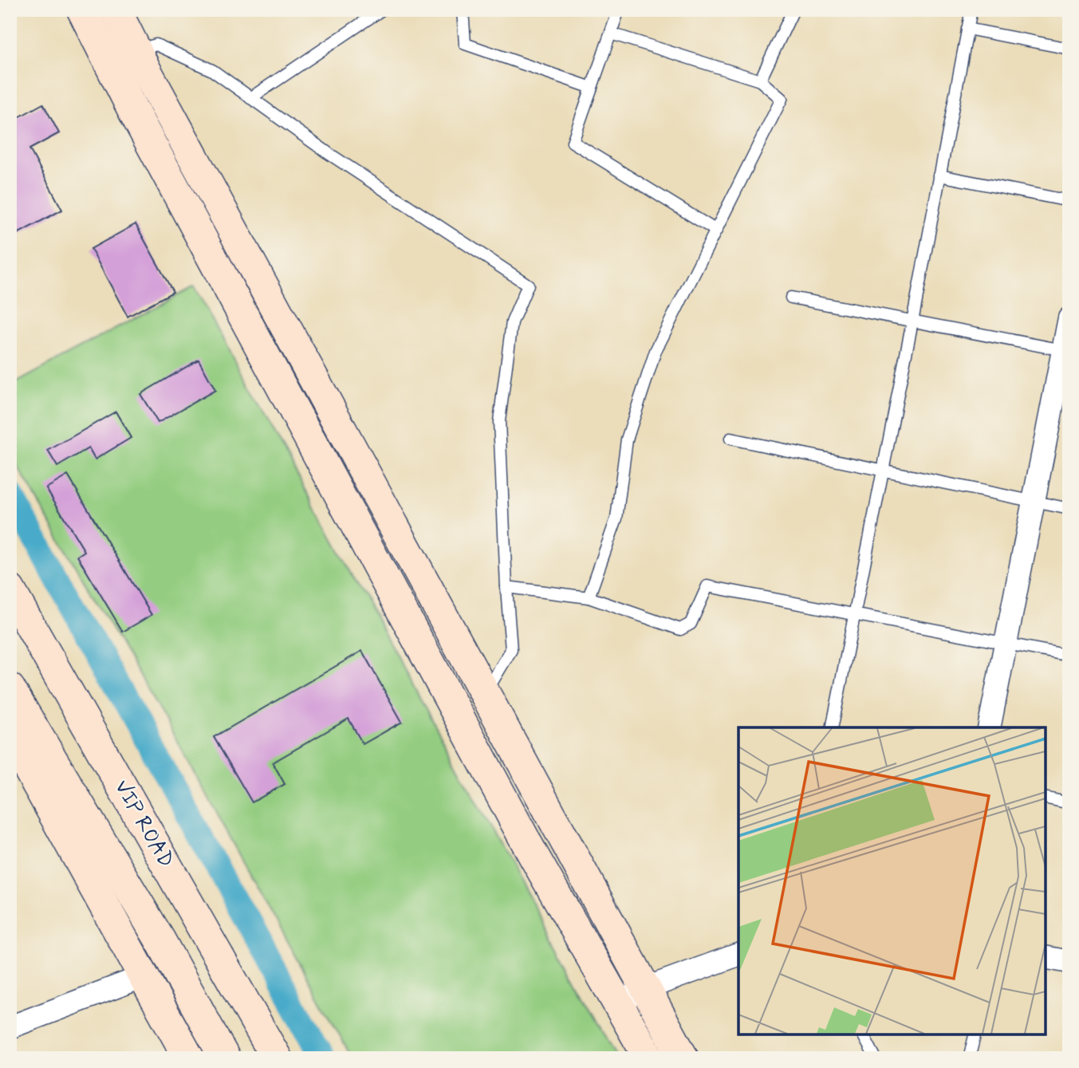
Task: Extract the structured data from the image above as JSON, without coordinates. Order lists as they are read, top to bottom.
{
  "streets": {
    "street": ["VIP ROAD"]
  }
}
